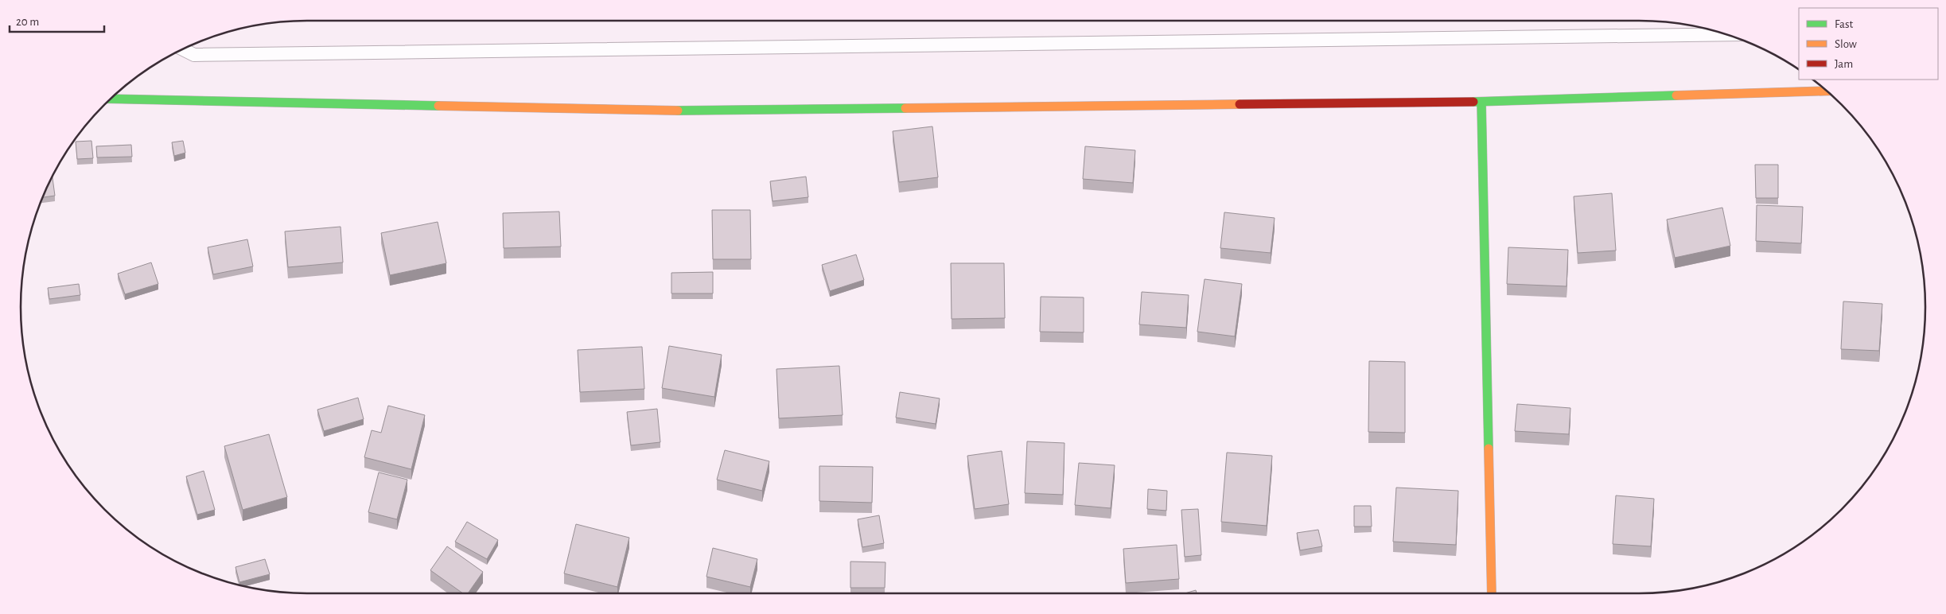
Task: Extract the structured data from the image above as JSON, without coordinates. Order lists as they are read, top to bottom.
{
  "legend": ["Fast", "Slow", "Jam"],
  "scale_bar": "20 m"
}
